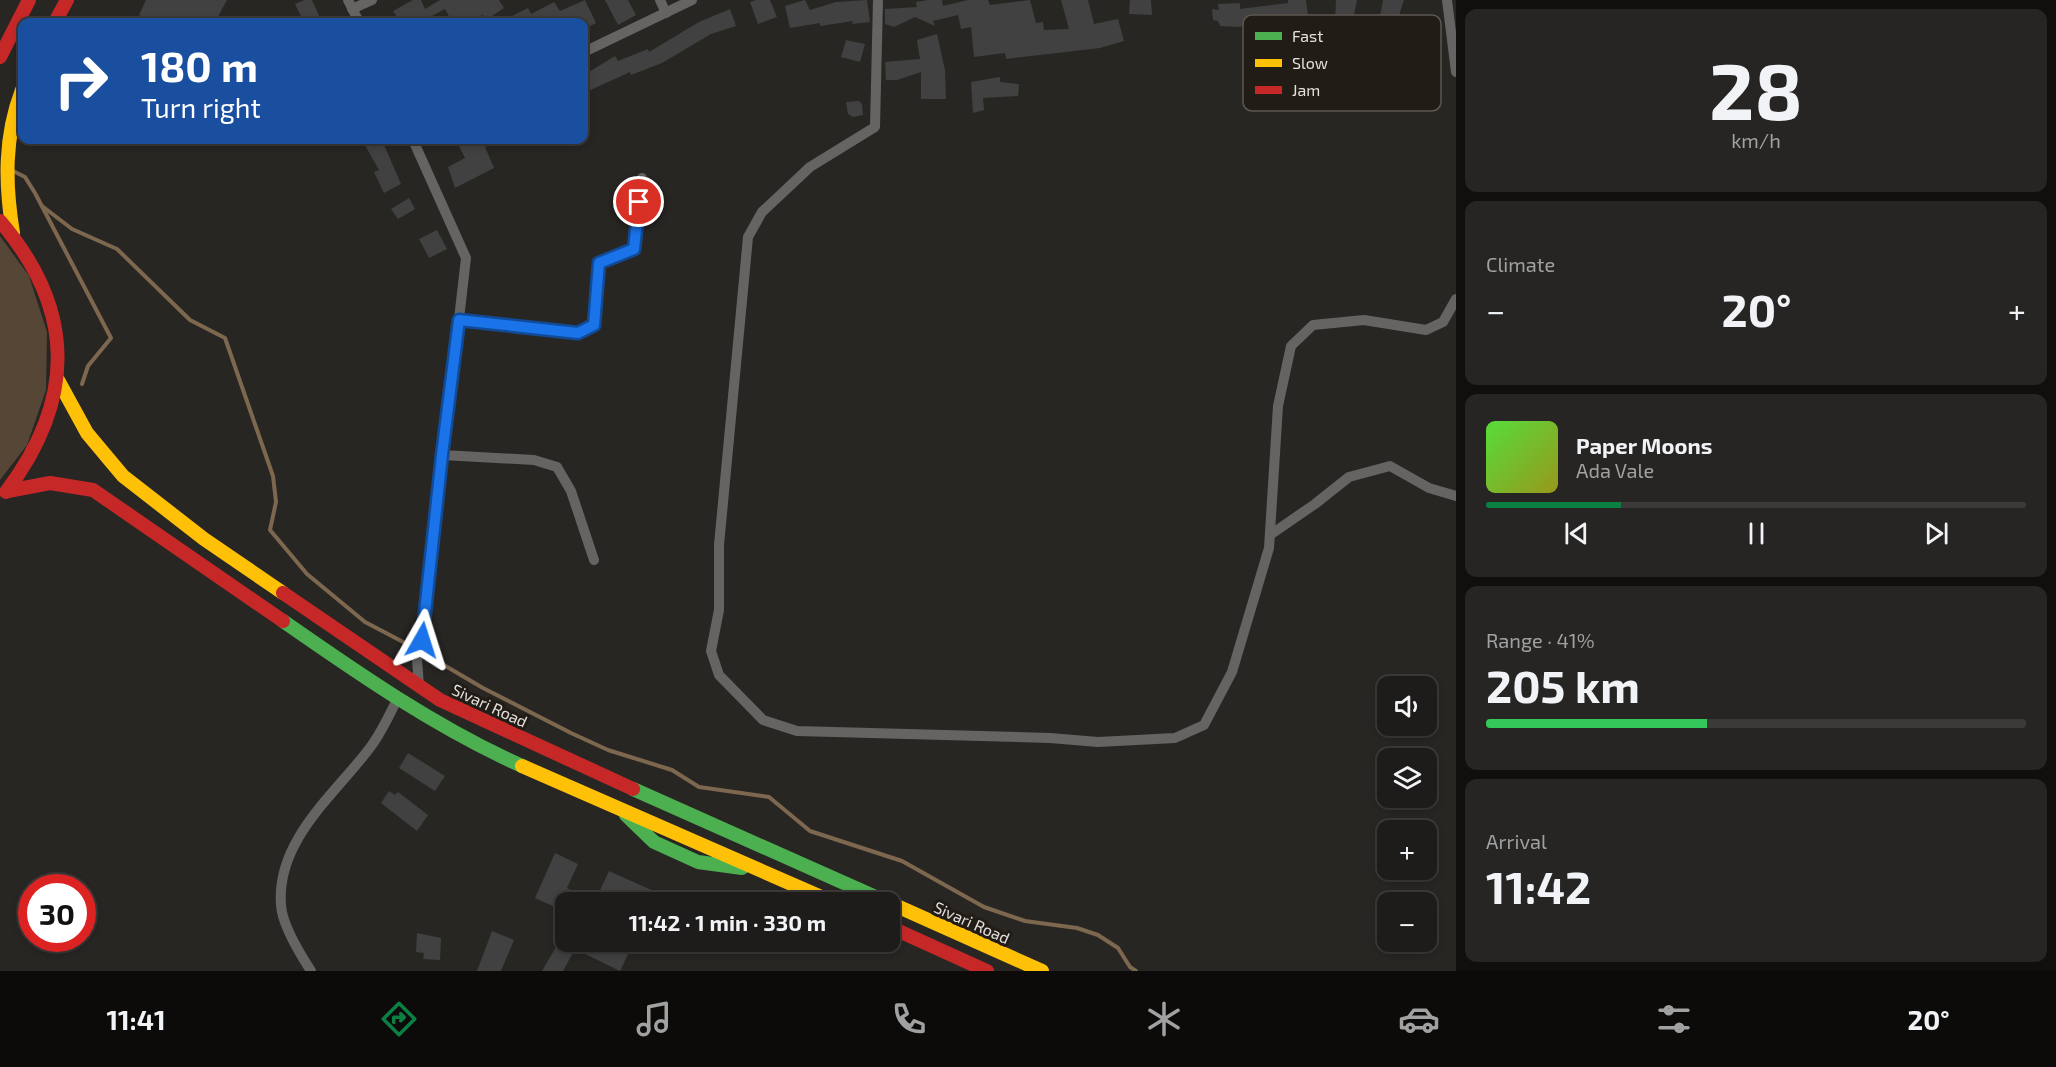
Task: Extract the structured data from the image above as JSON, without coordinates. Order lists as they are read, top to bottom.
{
  "streets": {
    "main road": ["Sivari Road"]
  },
  "legend": ["Fast", "Slow", "Jam"],
  "page": {
    "tile": [
      ["28", "km/h"],
      "Climate",
      ["Range · 41%", "205 km"],
      ["Arrival", "11:42"]
    ],
    "turn": ["180 m", "Turn right"],
    "heat": ["−", "20°", "+"],
    "song": ["Paper Moons", "Ada Vale"],
    "map_buttons": ["+", "−"],
    "limit": "30",
    "trip": "11:42 · 1 min · 330 m",
    "tabs": ["11:41", "20°"]
  }
}
